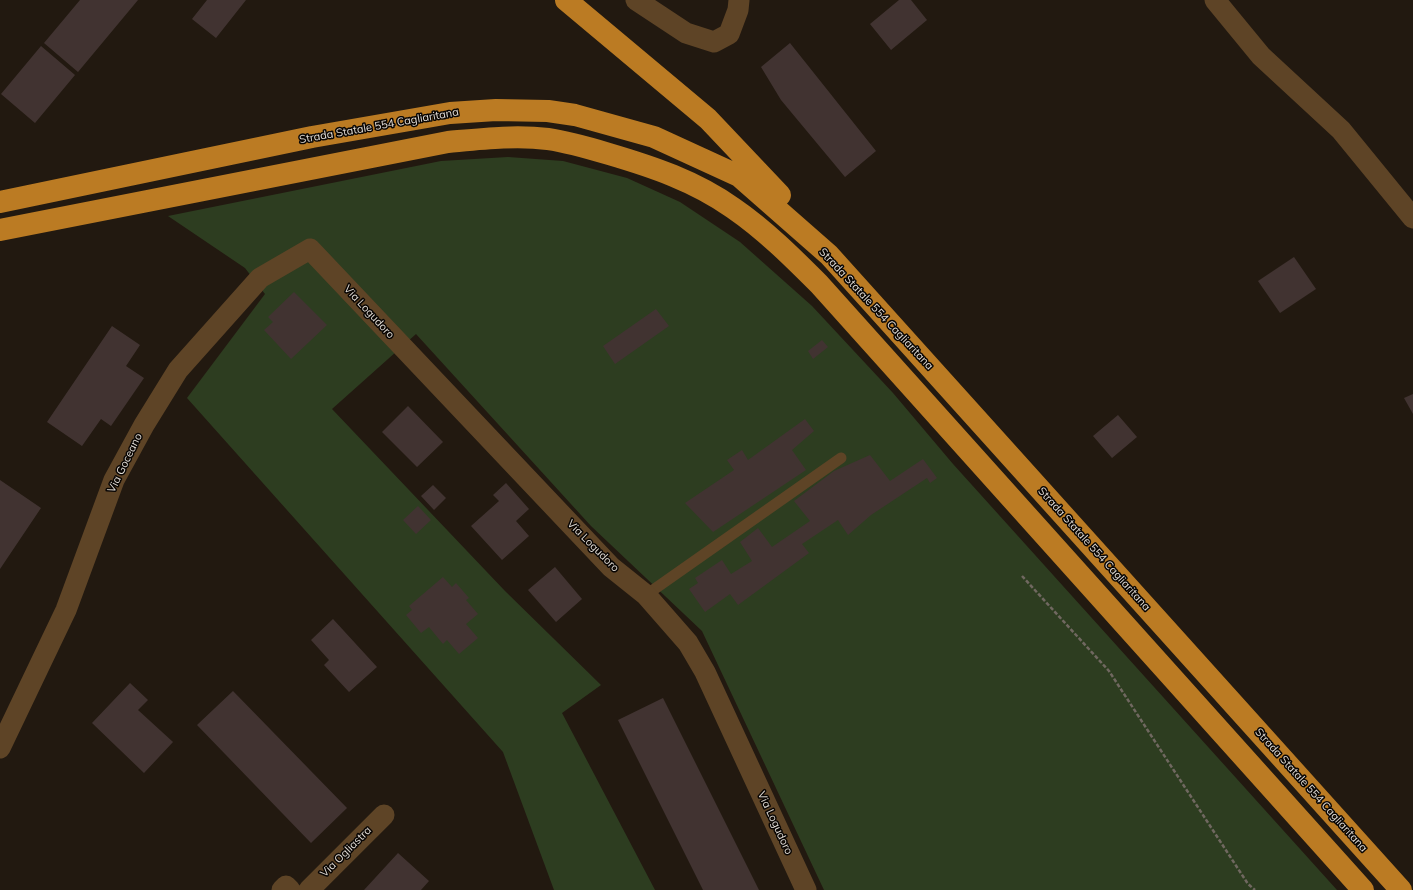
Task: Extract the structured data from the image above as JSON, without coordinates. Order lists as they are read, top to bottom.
{
  "streets": {
    "highway": ["Strada Statale 554 Cagliaritana"],
    "street": ["Via Logudoro", "Via Goceano", "Via Ogliastra"]
  },
  "crossings": [
    ["Via Logudoro", "Via Goceano"]
  ]
}
